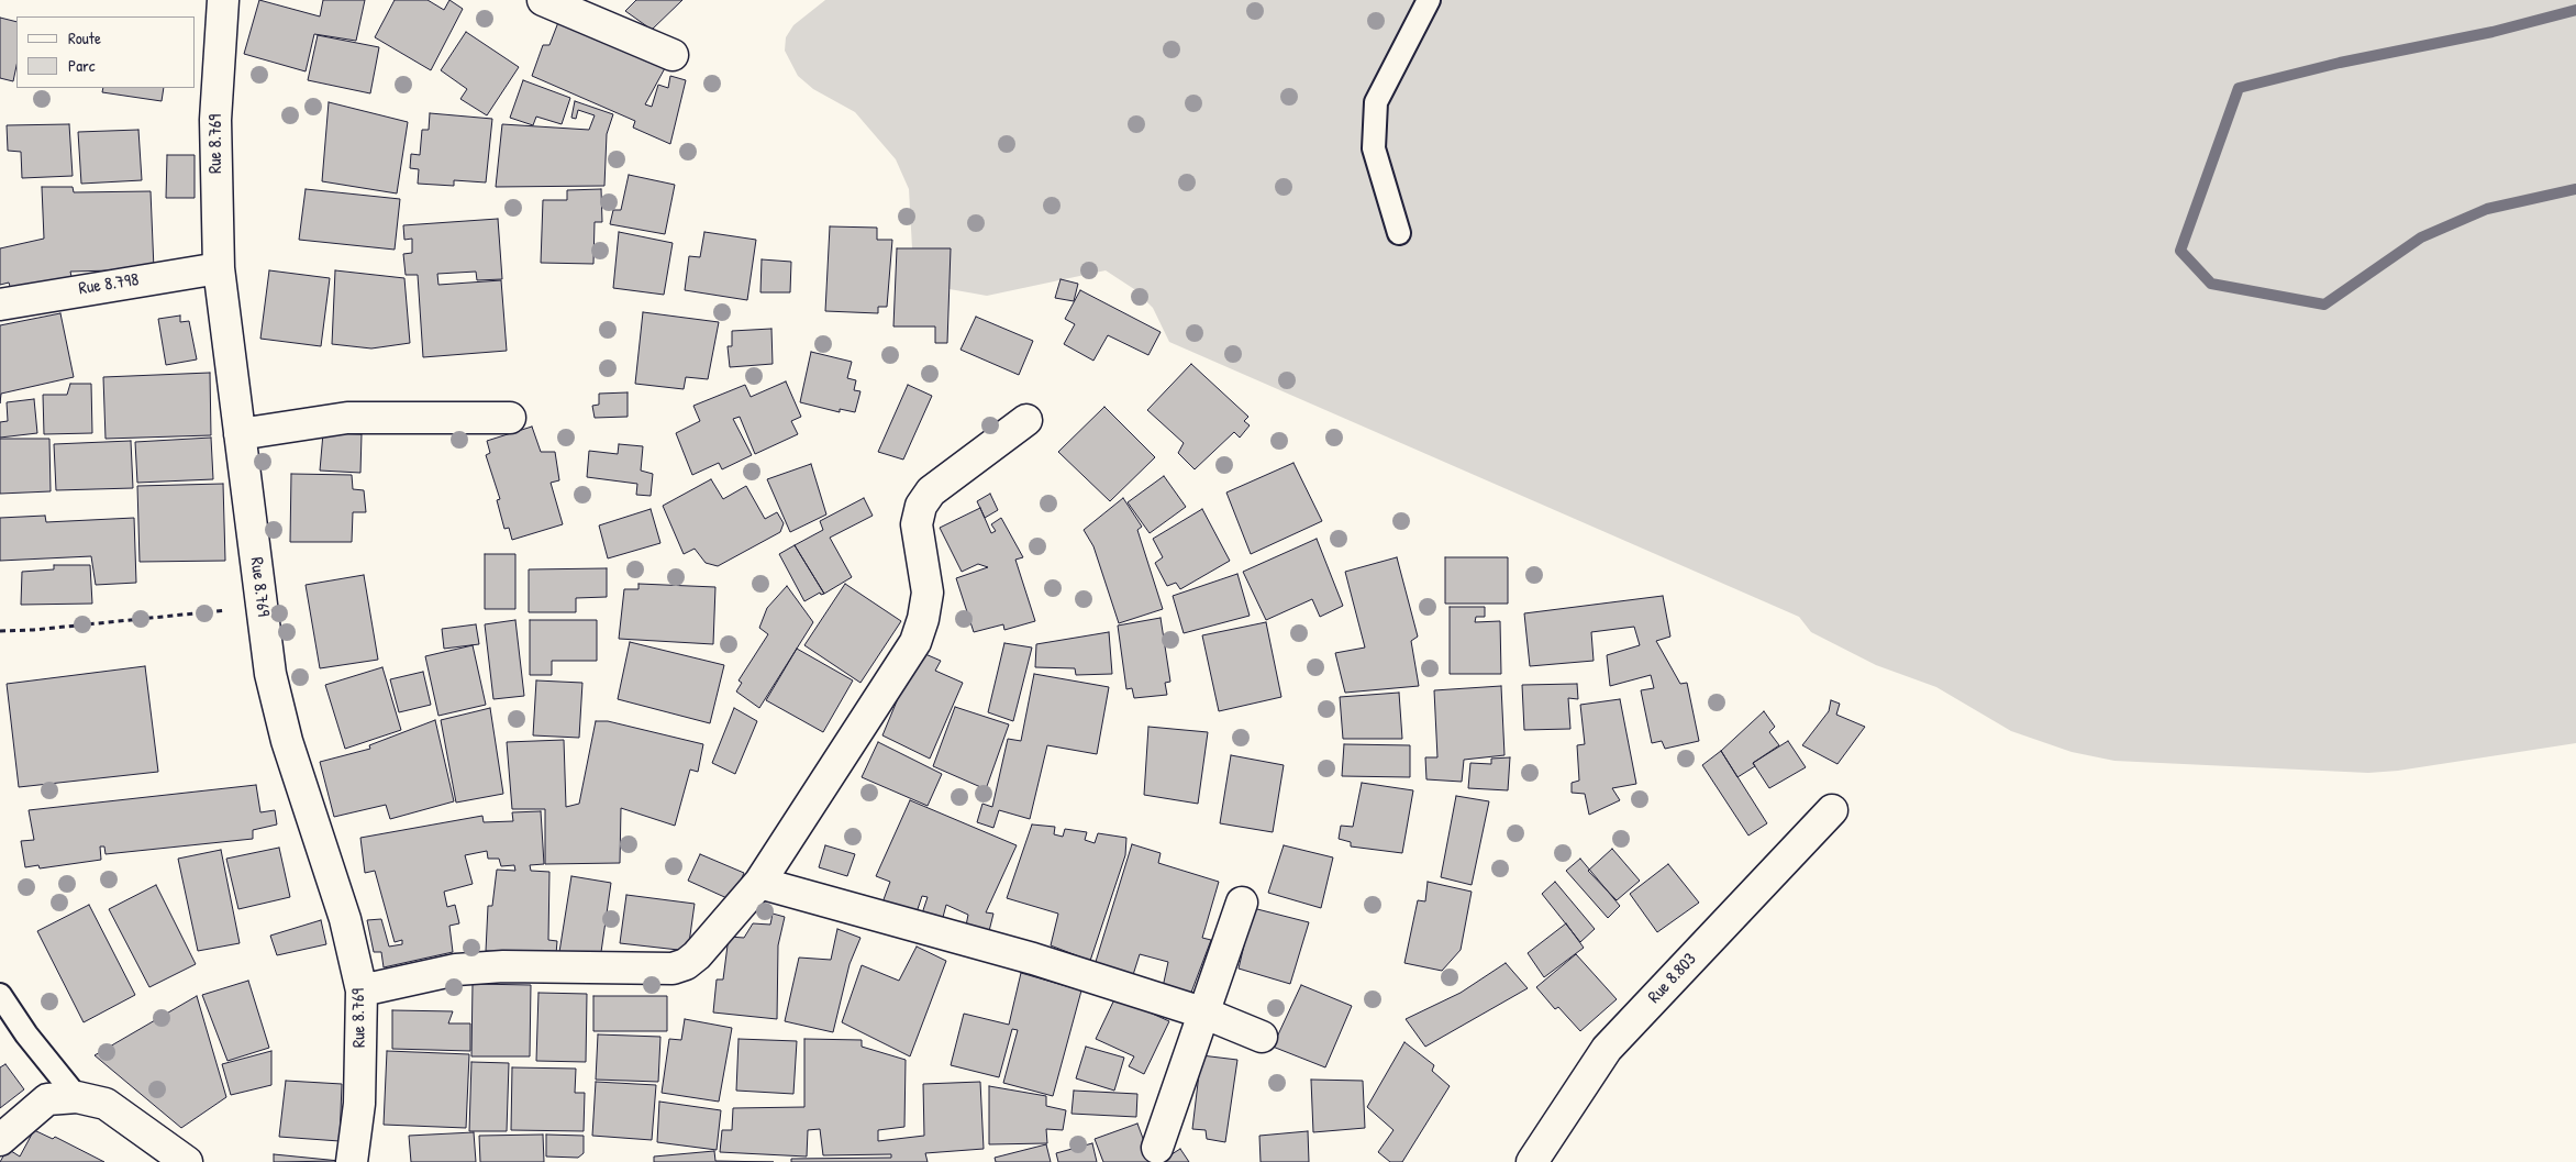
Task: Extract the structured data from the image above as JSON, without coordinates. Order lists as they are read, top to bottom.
{
  "streets": {
    "street": ["Rue 8.769", "Rue 8.798", "Rue 8.803"]
  },
  "crossings": [
    ["Rue 8.769", "Rue 8.798"]
  ],
  "legend": ["Route", "Parc"]
}
